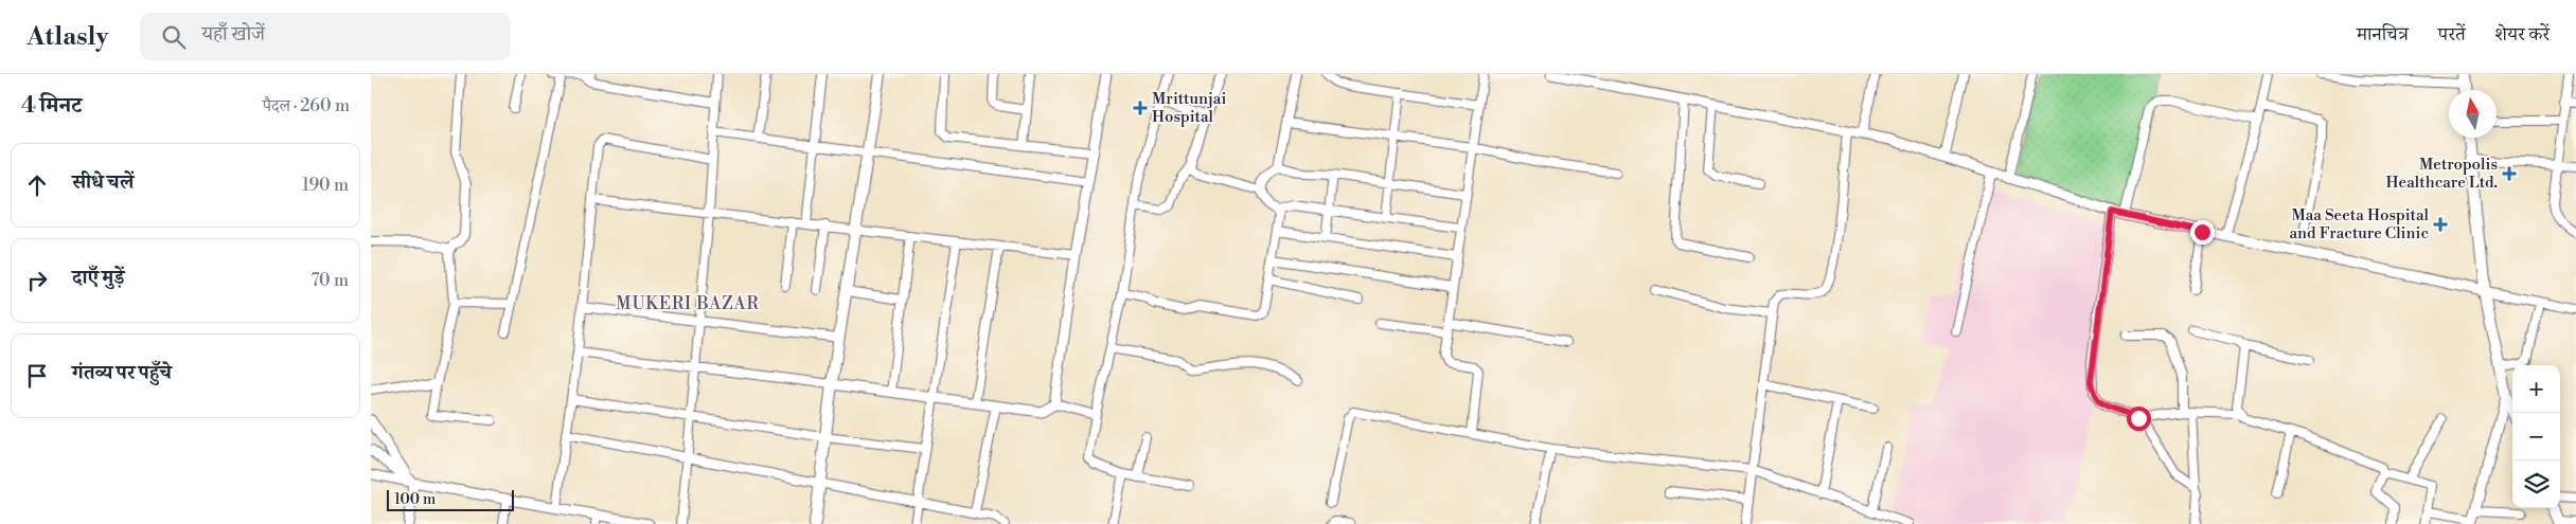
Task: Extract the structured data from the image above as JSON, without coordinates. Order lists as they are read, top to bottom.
{
  "districts": ["MUKERI BAZAR"],
  "places": {
    "health": ["Mrittunjai Hospital", "Metropolis Healthcare Ltd.", "Maa Seeta Hospital and Fracture Clinic"]
  },
  "scale_bar": "100 m",
  "north": "top",
  "page": {
    "header": "Atlasly",
    "search": "यहाँ खोजें",
    "nav": ["मानचित्र", "परतें", "शेयर करें"],
    "heading": ["4 मिनट", "पैदल · 260 m"],
    "list": [
      ["सीधे चलें", "190 m"],
      ["दाएँ मुड़ें", "70 m"],
      "गंतव्य पर पहुँचे"
    ],
    "map_buttons": ["+", "−"],
    "scale": "100 m"
  }
}
